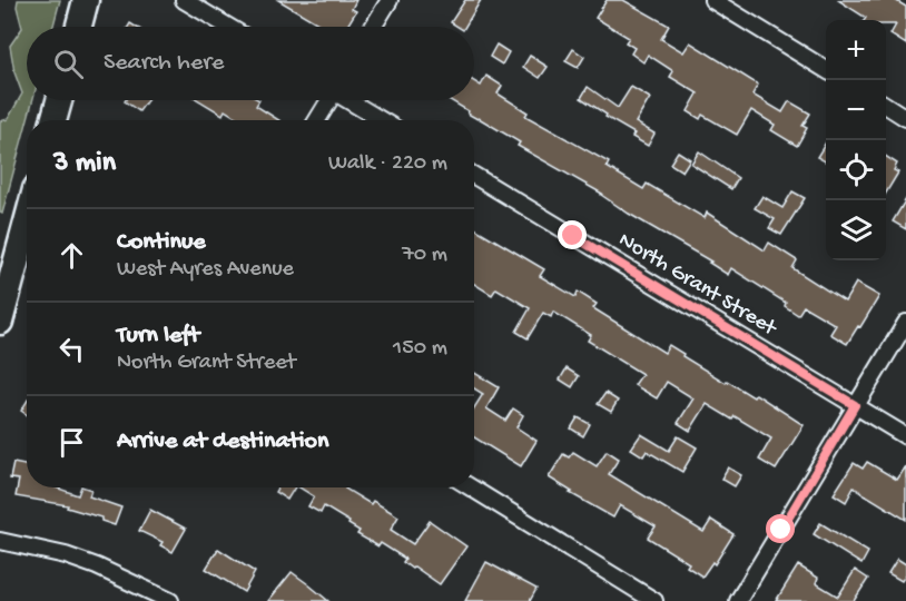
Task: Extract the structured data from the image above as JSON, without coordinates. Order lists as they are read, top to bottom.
{
  "streets": {
    "street": ["North Grant Street"]
  },
  "page": {
    "map_buttons": ["+", "−"],
    "search": "Search here",
    "heading": ["3 min", "Walk · 220 m"],
    "list": [
      ["Continue", "West Ayres Avenue", "70 m"],
      ["Turn left", "North Grant Street", "150 m"],
      "Arrive at destination"
    ]
  }
}
